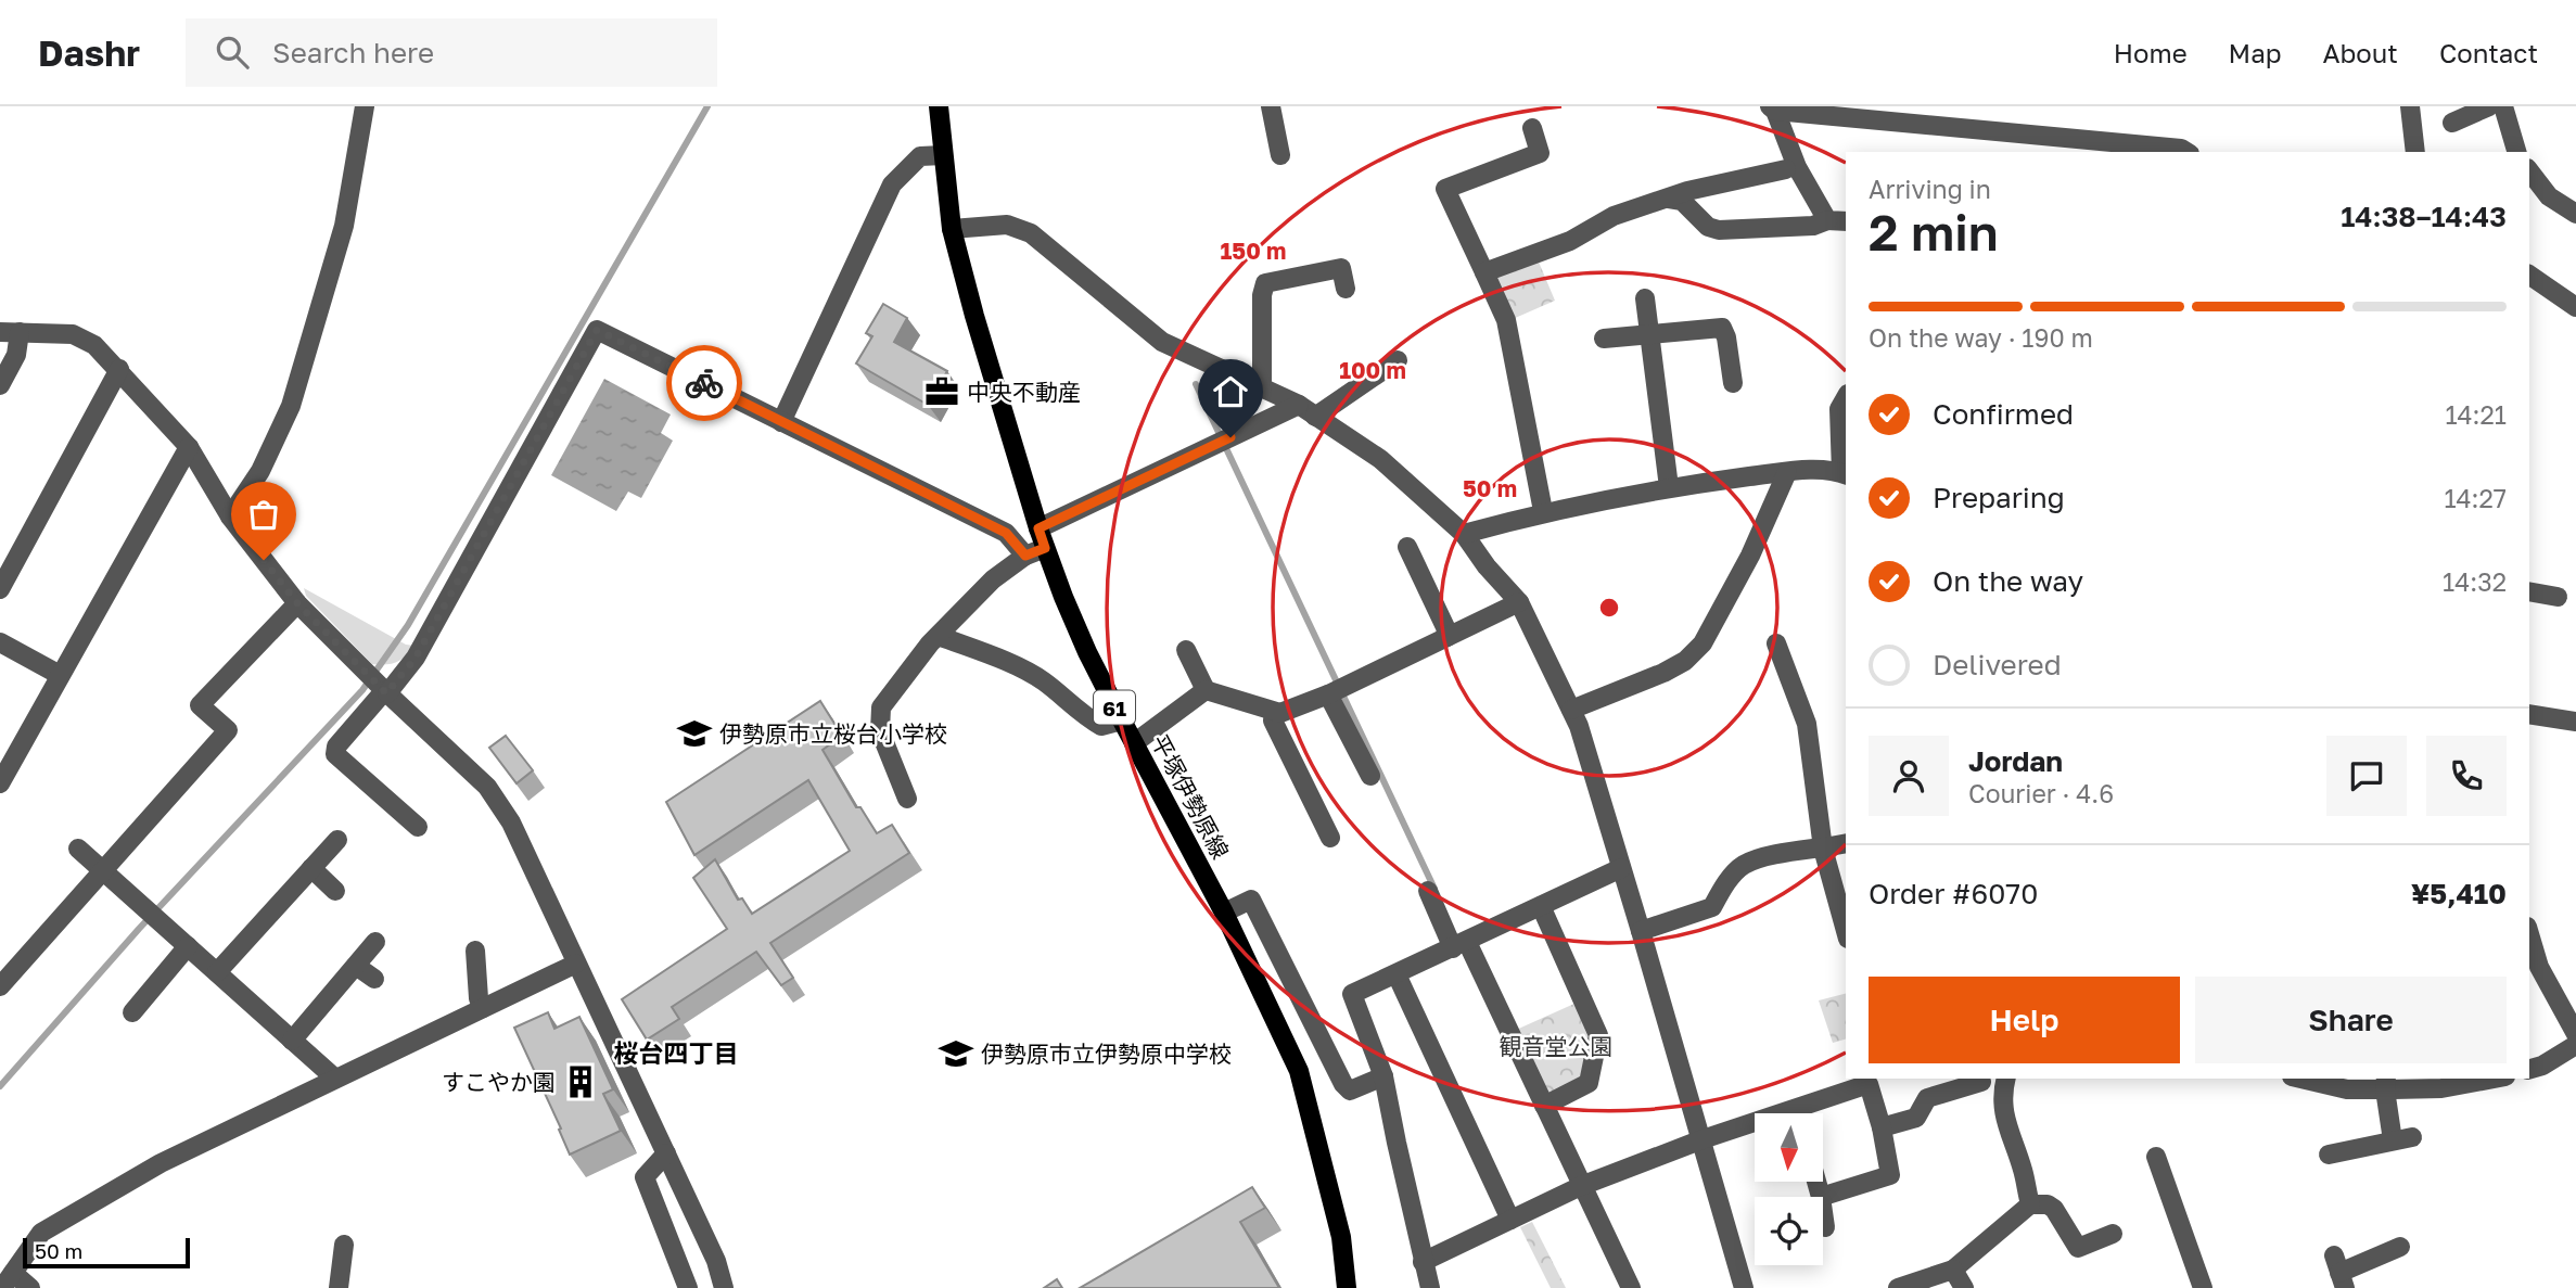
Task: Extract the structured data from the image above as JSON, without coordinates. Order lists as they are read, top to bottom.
{
  "streets": {
    "main road": ["61", "平塚伊勢原線"]
  },
  "districts": ["桜台四丁目"],
  "parks": ["観音堂公園"],
  "places": {
    "office": ["中央不動産"],
    "school or university": ["伊勢原市立桜台小学校", "伊勢原市立伊勢原中学校"],
    "building": ["すこやか園"]
  },
  "scale_bar": "50 m",
  "north": "bottom",
  "page": {
    "header": "Dashr",
    "search": "Search here",
    "nav": [
      "Home",
      "Map",
      "About",
      "Contact"
    ],
    "heading": ["2 min", "Arriving in", "14:38–14:43"],
    "panel": [
      "Jordan",
      "Courier · 4.6",
      "Order #6070",
      "¥5,410"
    ],
    "bar": "On the way · 190 m",
    "list": [
      ["Confirmed", "14:21"],
      ["Preparing", "14:27"],
      ["On the way", "14:32"],
      "Delivered"
    ],
    "buttons": ["Help", "Share"],
    "scale": "50 m"
  },
  "rings": ["150 m", "100 m", "50 m"]
}
